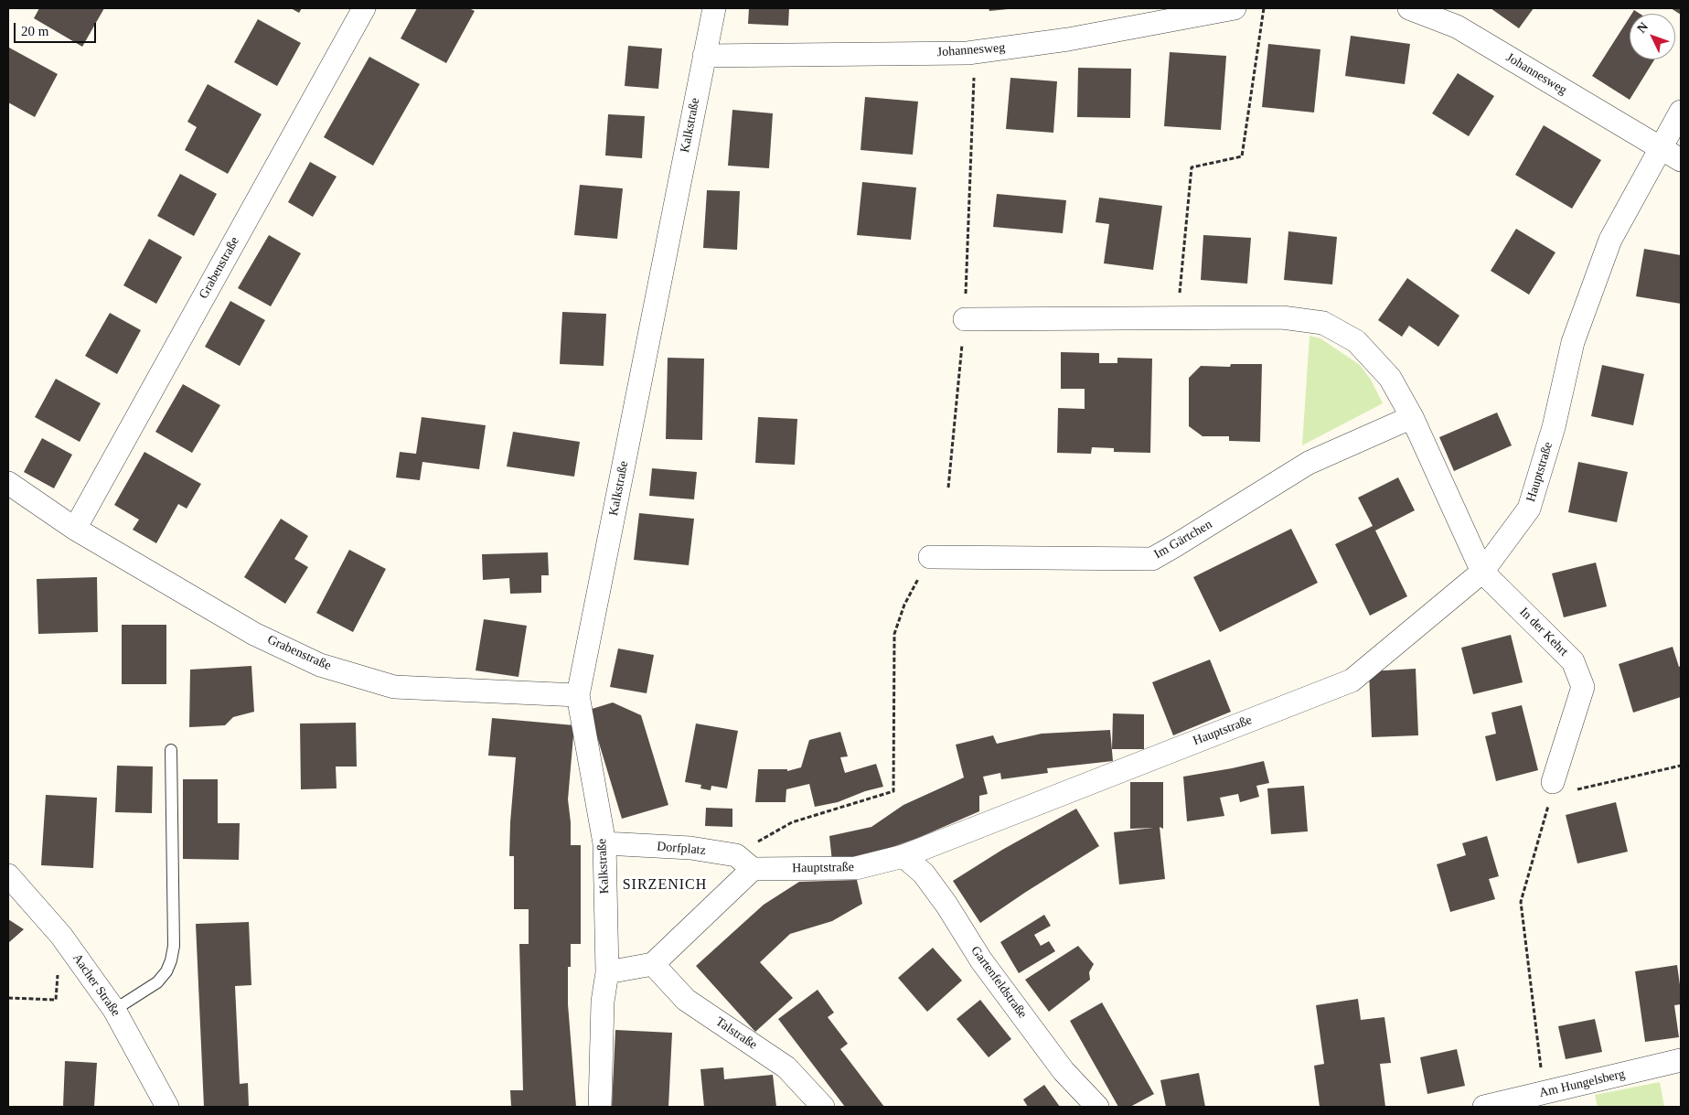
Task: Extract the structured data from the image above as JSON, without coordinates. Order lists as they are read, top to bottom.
{
  "streets": {
    "street": [
      "Johannesweg",
      "Kalkstraße",
      "Grabenstraße",
      "Hauptstraße",
      "Im Gärtchen",
      "In der Kehrt",
      "Dorfplatz",
      "Gartenfeldstraße",
      "Aacher Straße",
      "Talstraße",
      "Am Hungelsberg"
    ]
  },
  "crossings": [
    ["Johannesweg", "Kalkstraße"],
    ["Johannesweg", "Hauptstraße"],
    ["Kalkstraße", "Grabenstraße"],
    ["Kalkstraße", "Dorfplatz"],
    ["Hauptstraße", "In der Kehrt"],
    ["Hauptstraße", "Dorfplatz"],
    ["Hauptstraße", "Gartenfeldstraße"]
  ],
  "districts": ["SIRZENICH"],
  "scale_bar": "20 m",
  "north": "top left"
}
